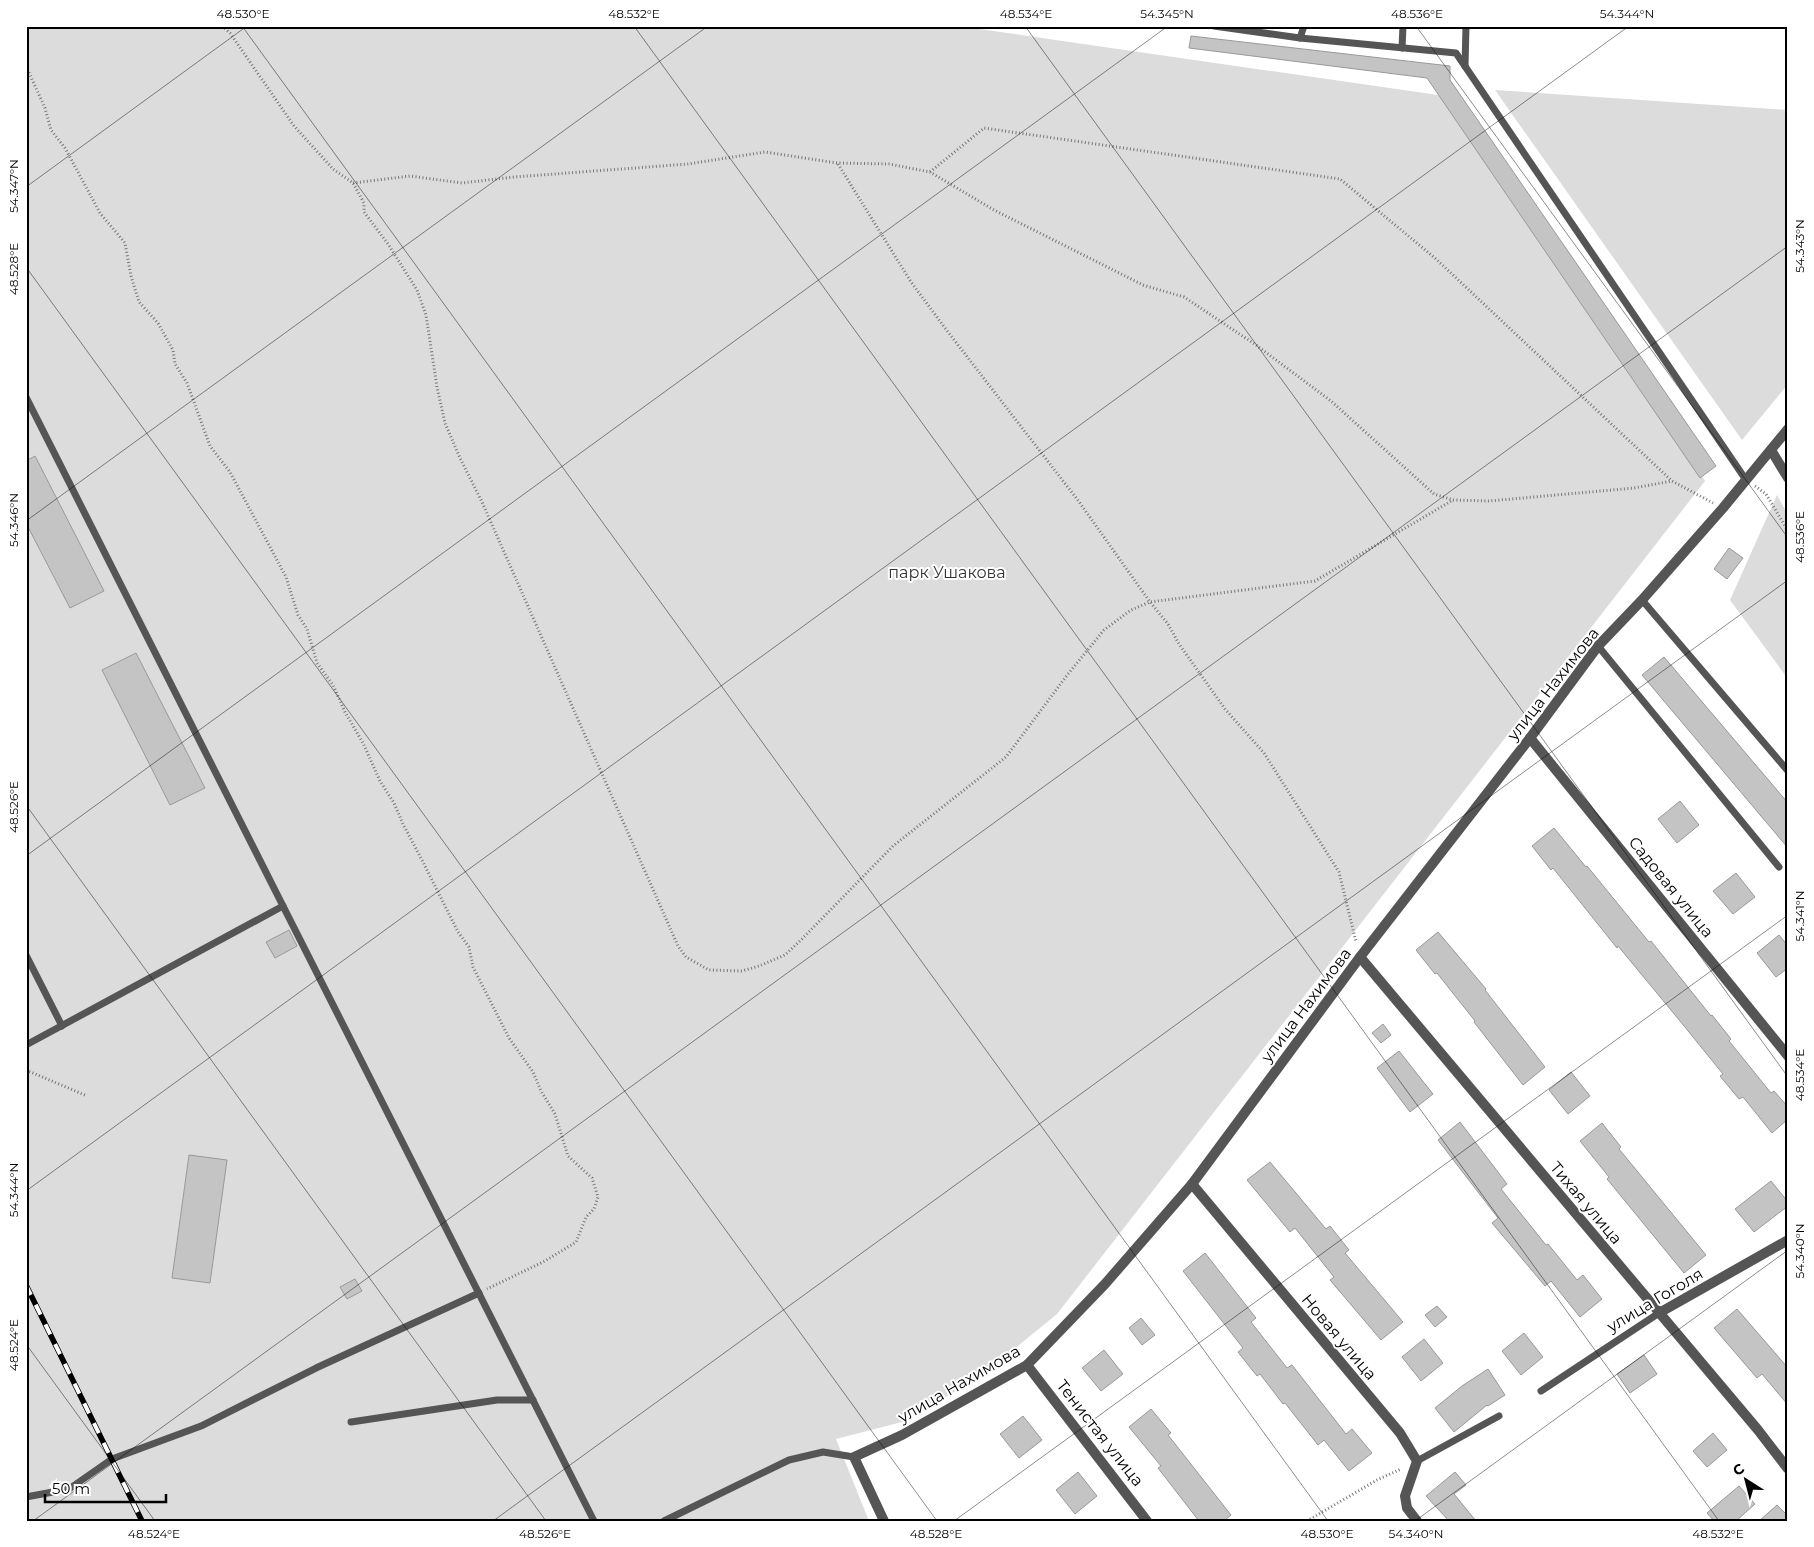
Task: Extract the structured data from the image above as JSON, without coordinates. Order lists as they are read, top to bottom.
{
  "streets": {
    "street": [
      "улица Нахимова",
      "Садовая улица",
      "Тихая улица",
      "улица Гоголя",
      "Новая улица",
      "Тенистая улица"
    ]
  },
  "crossings": [
    ["улица Нахимова", "Садовая улица"],
    ["улица Нахимова", "Тихая улица"],
    ["улица Нахимова", "Новая улица"],
    ["улица Нахимова", "Тенистая улица"],
    ["Тихая улица", "улица Гоголя"]
  ],
  "parks": ["парк Ушакова"],
  "scale_bar": "50 m",
  "north": "top left",
  "coordinates": [
    "48.530°E",
    "48.532°E",
    "48.534°E",
    "54.345°N",
    "48.536°E",
    "54.344°N",
    "54.347°N",
    "54.343°N",
    "48.528°E",
    "54.346°N",
    "48.526°E",
    "54.341°N",
    "54.340°N",
    "48.524°E"
  ]
}
